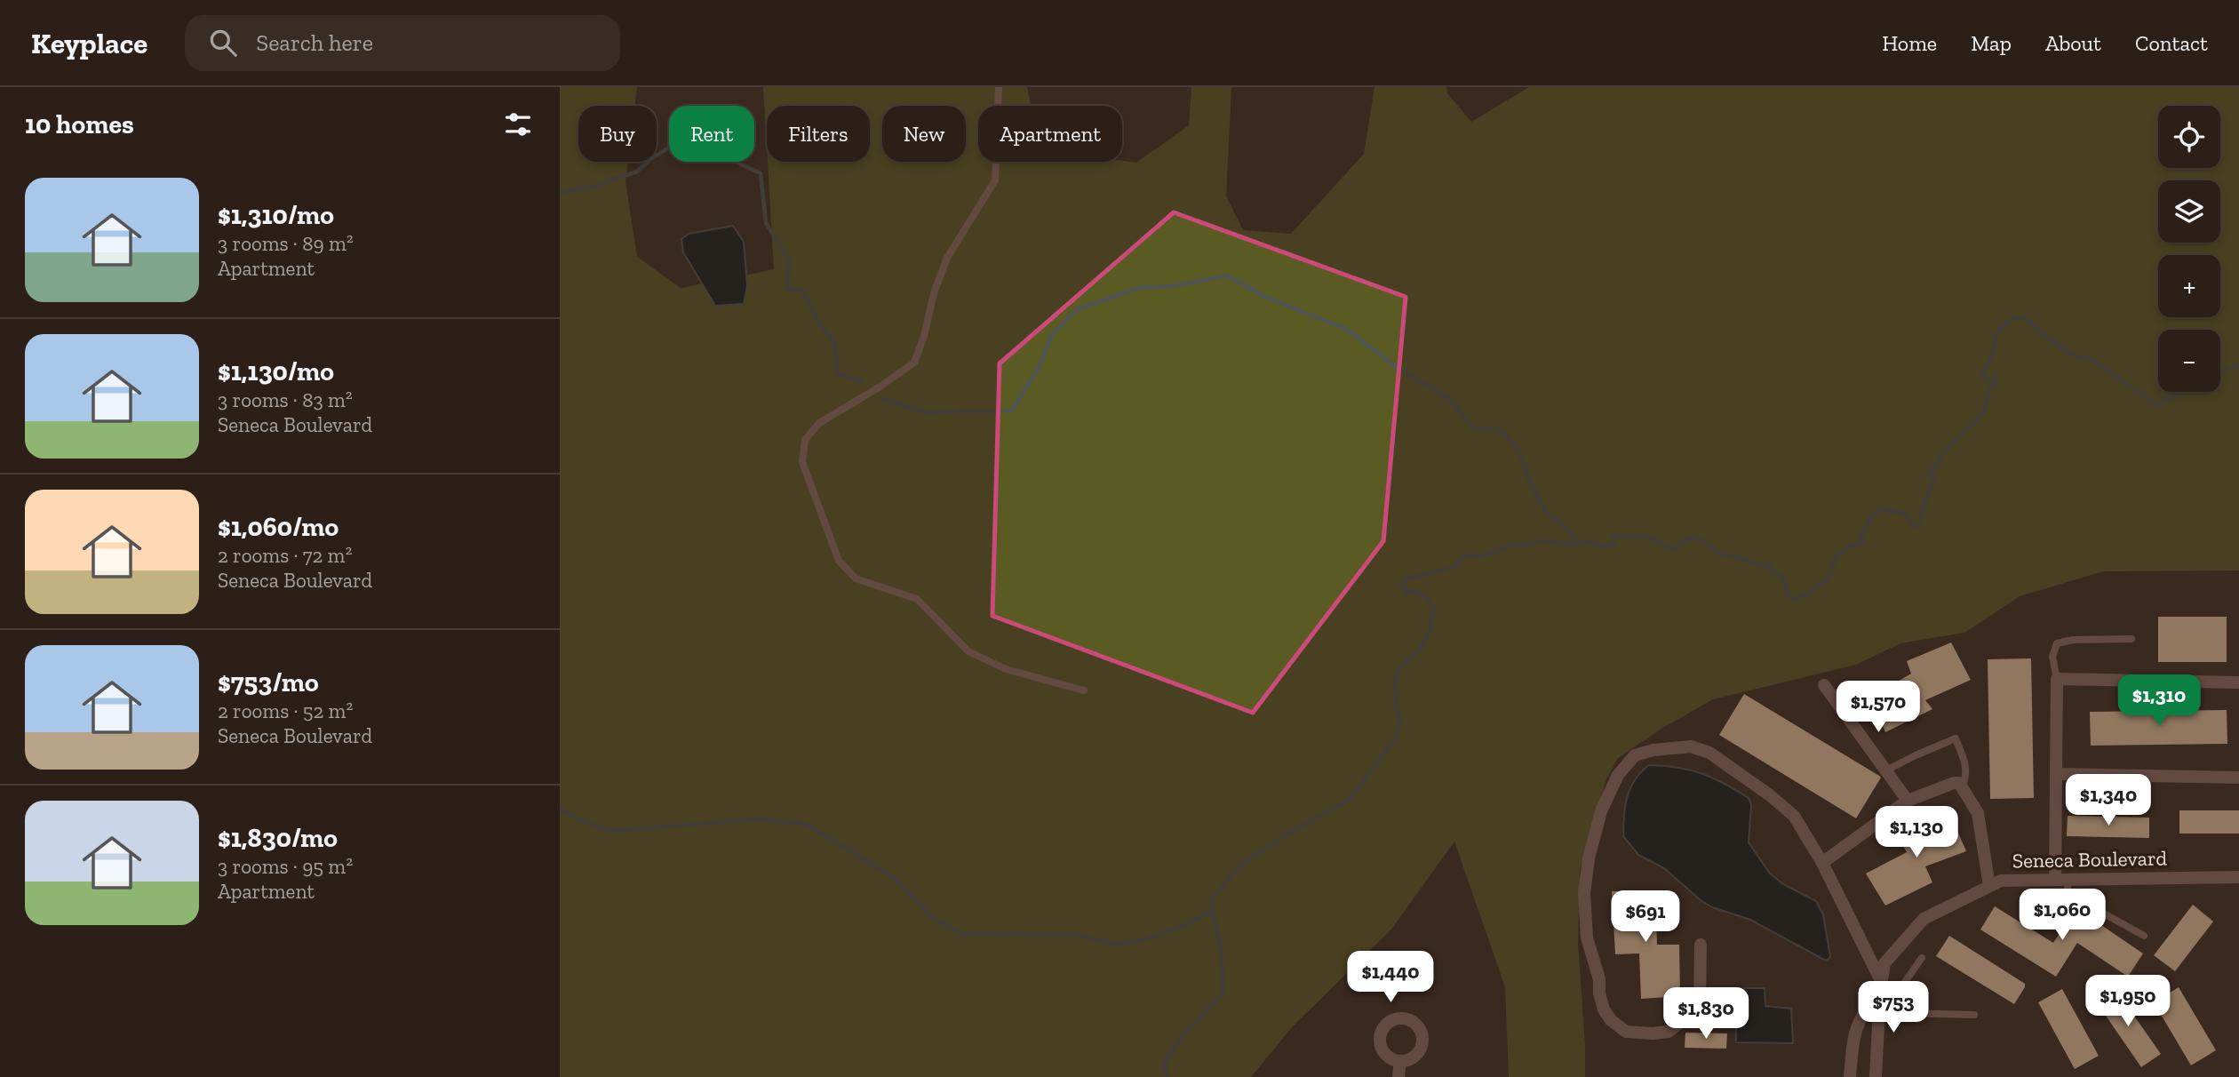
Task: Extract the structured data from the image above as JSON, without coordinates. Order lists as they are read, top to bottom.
{
  "streets": {
    "street": ["Seneca Boulevard"]
  },
  "page": {
    "header": "Keyplace",
    "search": "Search here",
    "nav": [
      "Home",
      "Map",
      "About",
      "Contact"
    ],
    "heading": "10 homes",
    "map_buttons": ["+", "−"],
    "chip": [
      "Buy",
      "Rent",
      "Filters",
      "New",
      "Apartment"
    ],
    "list": [
      {
        "name": "$1,310/mo",
        "note": "3 rooms · 89 m² · Apartment"
      },
      {
        "name": "$1,130/mo",
        "note": "3 rooms · 83 m² · Seneca Boulevard"
      },
      {
        "name": "$1,060/mo",
        "note": "2 rooms · 72 m² · Seneca Boulevard"
      },
      {
        "name": "$753/mo",
        "note": "2 rooms · 52 m² · Seneca Boulevard"
      },
      {
        "name": "$1,830/mo",
        "note": "3 rooms · 95 m² · Apartment"
      }
    ],
    "price": [
      "$1,310",
      "$1,570",
      "$1,340",
      "$1,130",
      "$1,060",
      "$691",
      "$1,440",
      "$1,950",
      "$753",
      "$1,830"
    ]
  }
}
